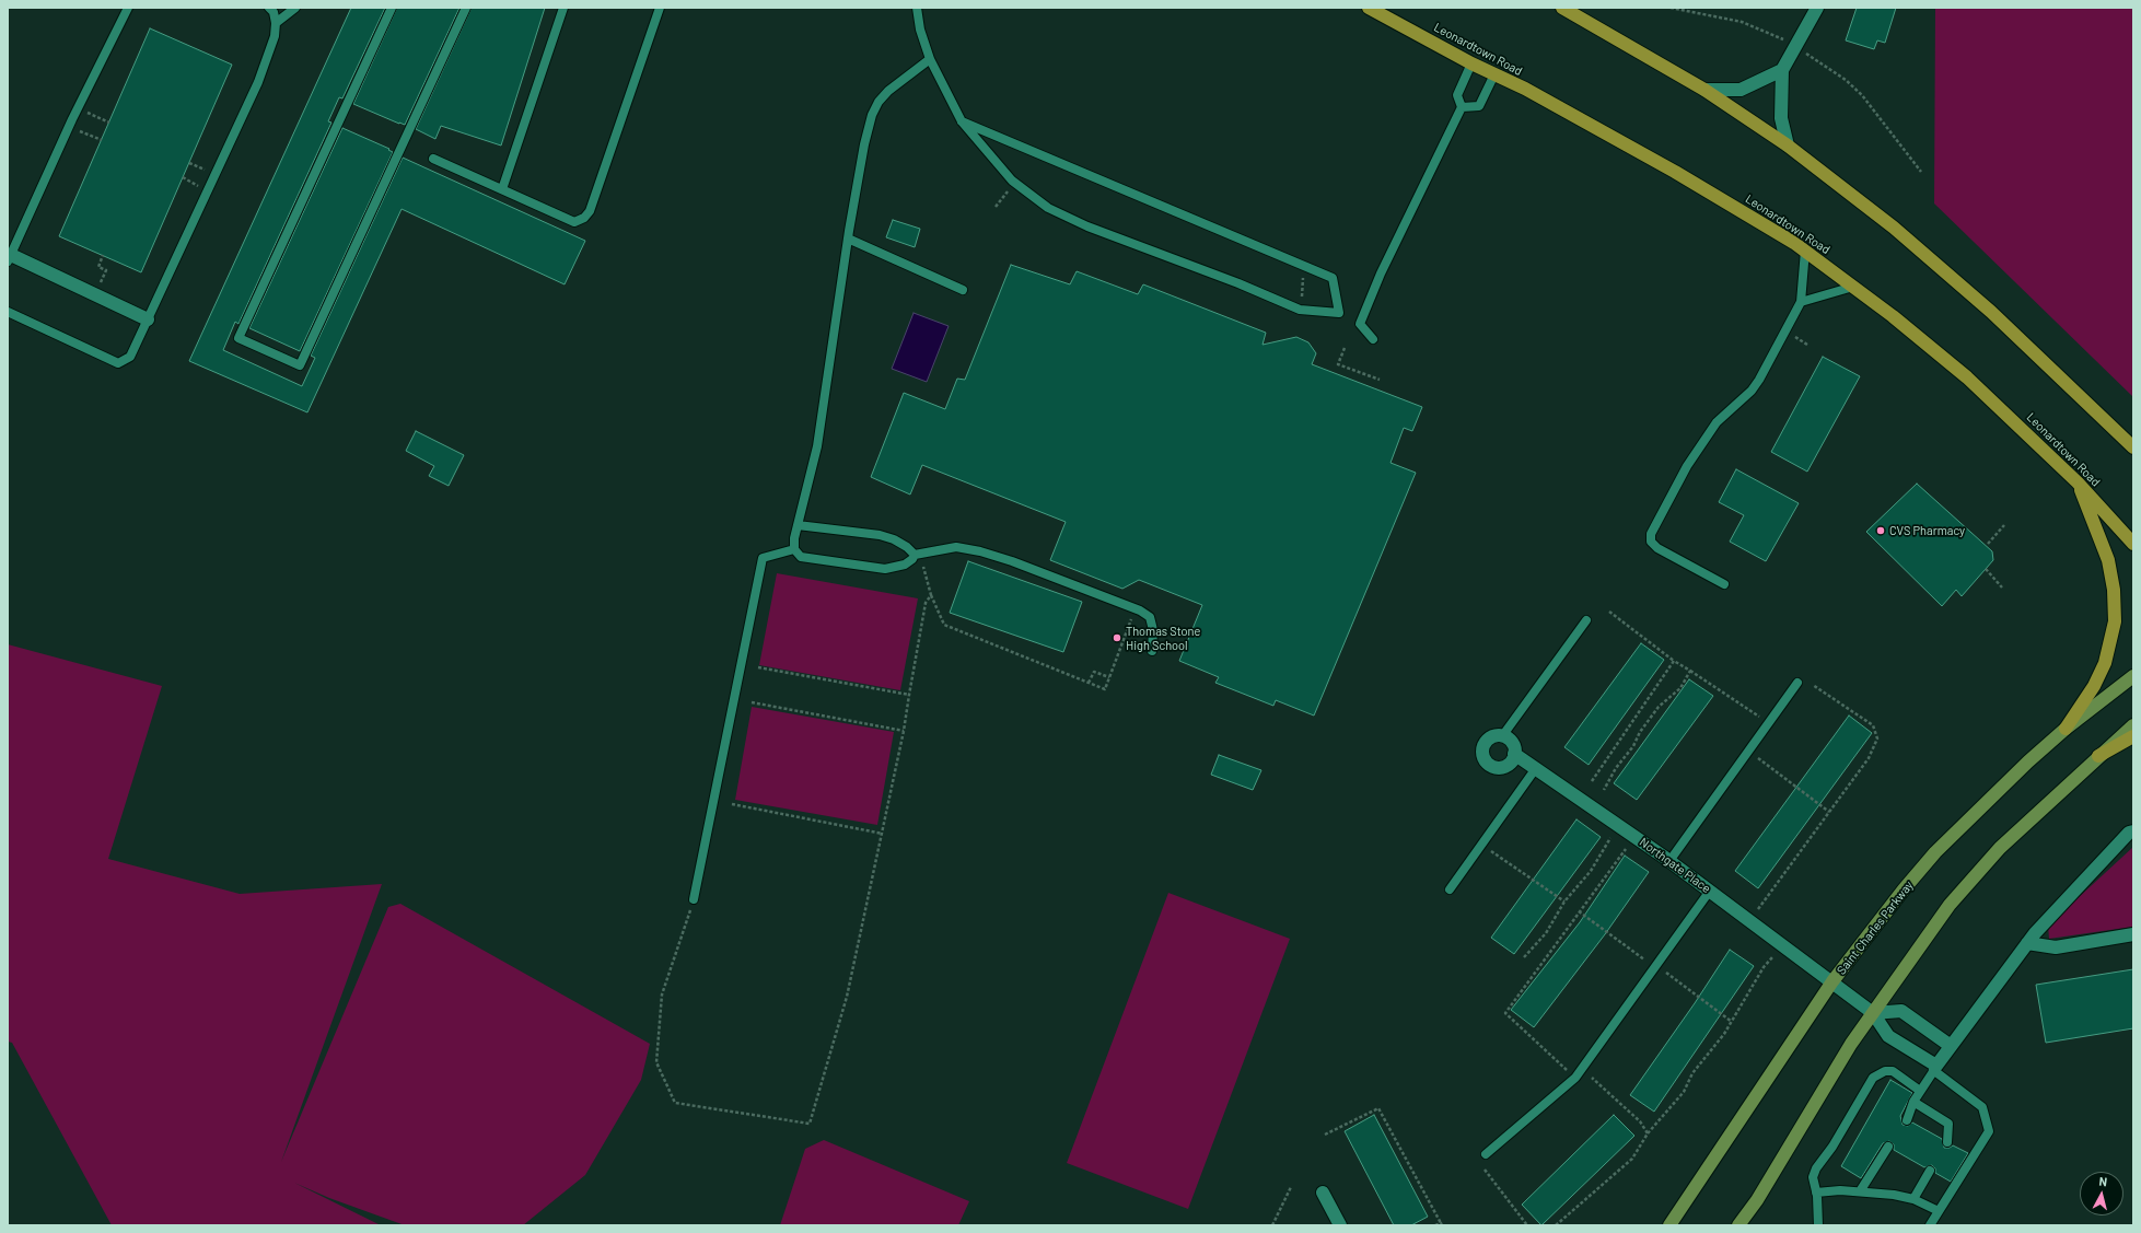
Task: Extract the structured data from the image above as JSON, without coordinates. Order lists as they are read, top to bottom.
{
  "streets": {
    "highway": ["Leonardtown Road"],
    "main road": ["Saint Charles Parkway"],
    "street": ["Northgate Place"]
  },
  "crossings": [
    ["Northgate Place", "Saint Charles Parkway"]
  ],
  "places": ["CVS Pharmacy", "Thomas Stone High School"],
  "north": "top"
}
